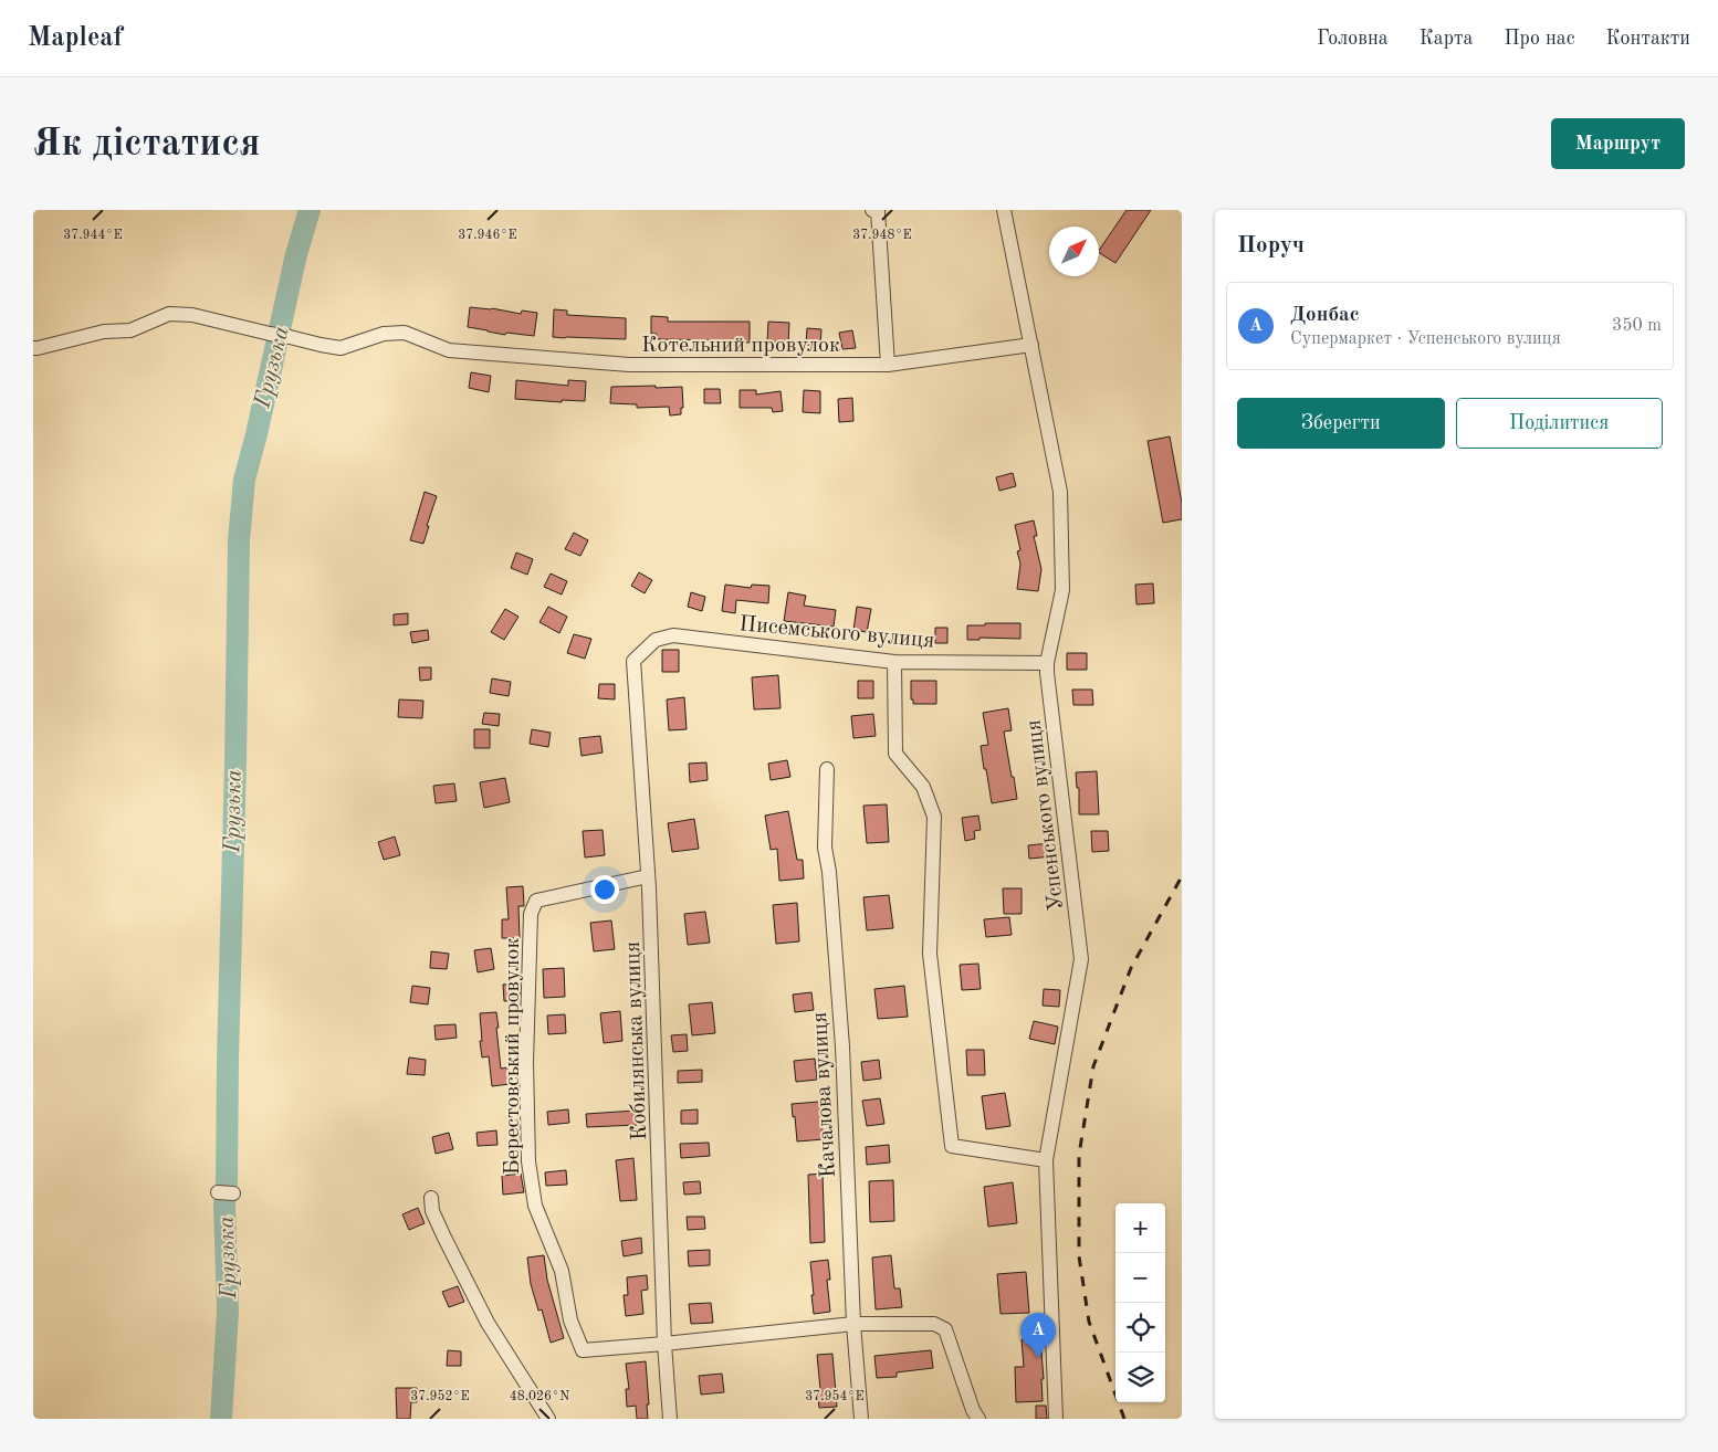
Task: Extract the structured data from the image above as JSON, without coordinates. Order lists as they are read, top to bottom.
{
  "streets": {
    "street": [
      "Котельний провулок",
      "Писемського вулиця",
      "Успенського вулиця",
      "Кобилянська вулиця",
      "Берестовський провулок",
      "Качалова вулиця"
    ]
  },
  "crossings": [
    ["Котельний провулок", "Успенського вулиця"],
    ["Писемського вулиця", "Успенського вулиця"],
    ["Писемського вулиця", "Кобилянська вулиця"],
    ["Кобилянська вулиця", "Берестовський провулок"]
  ],
  "water": ["Грузька"],
  "north": "top right",
  "page": {
    "header": "Mapleaf",
    "nav": [
      "Головна",
      "Карта",
      "Про нас",
      "Контакти"
    ],
    "buttons": [
      "Маршрут",
      ["Зберегти", "Поділитися"]
    ],
    "title": "Як дістатися",
    "heading": "Поруч",
    "list": [
      {
        "mark": "A",
        "name": "Донбас",
        "note": "Супермаркет · Успенського вулиця",
        "value": "350 m"
      }
    ],
    "map_buttons": ["+", "−"],
    "pins": "A"
  },
  "coordinates": [
    "37.944°E",
    "37.946°E",
    "37.948°E",
    "48.026°N",
    "37.952°E",
    "37.954°E"
  ]
}
